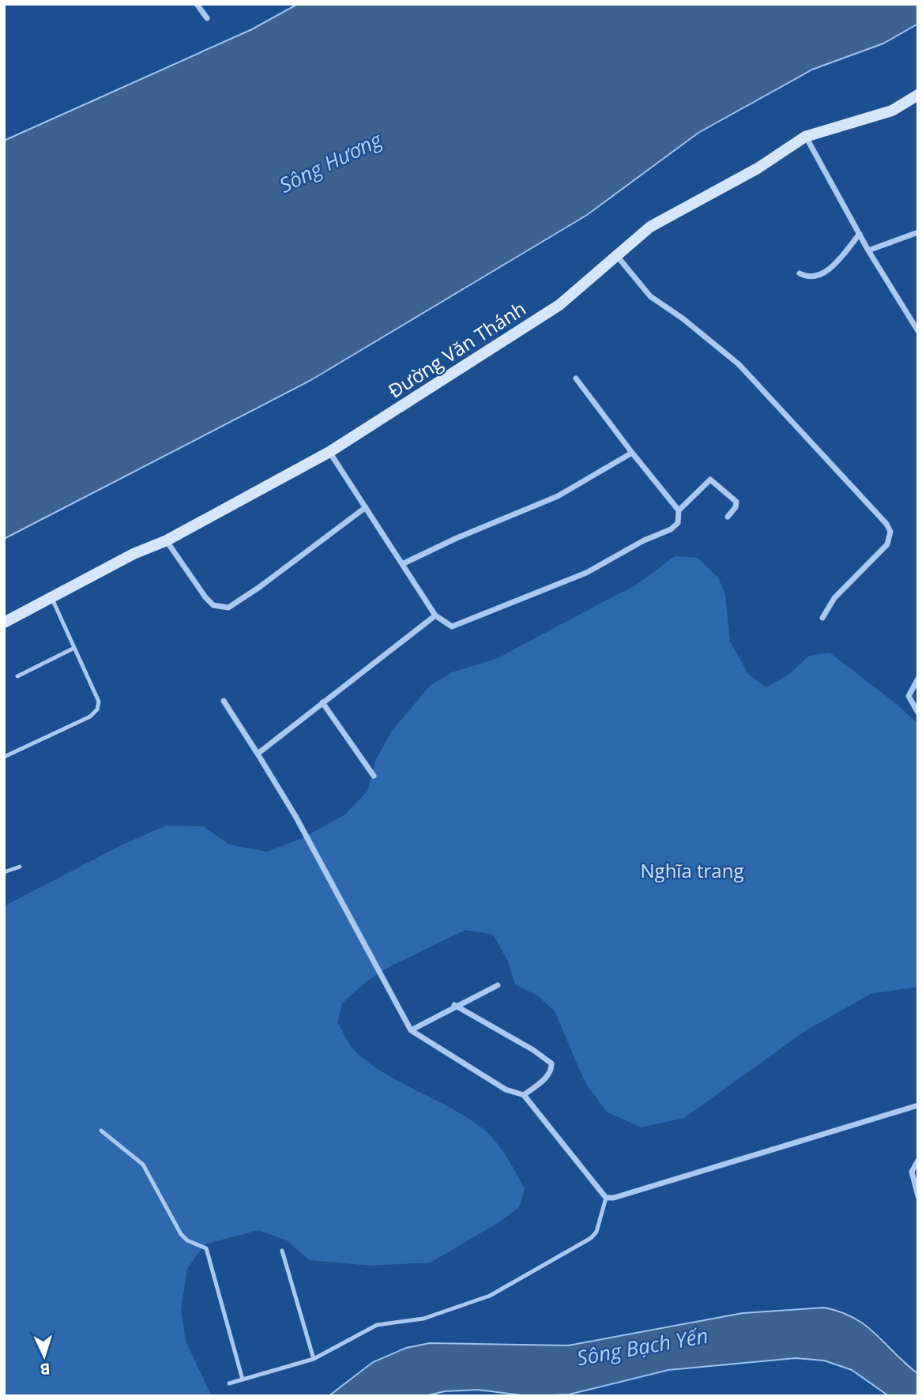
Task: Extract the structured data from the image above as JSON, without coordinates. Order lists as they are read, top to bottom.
{
  "streets": {
    "main road": ["Đường Văn Thánh"]
  },
  "water": ["Sông Hương", "Sông Bạch Yến"],
  "parks": ["Nghĩa trang"],
  "north": "bottom"
}
